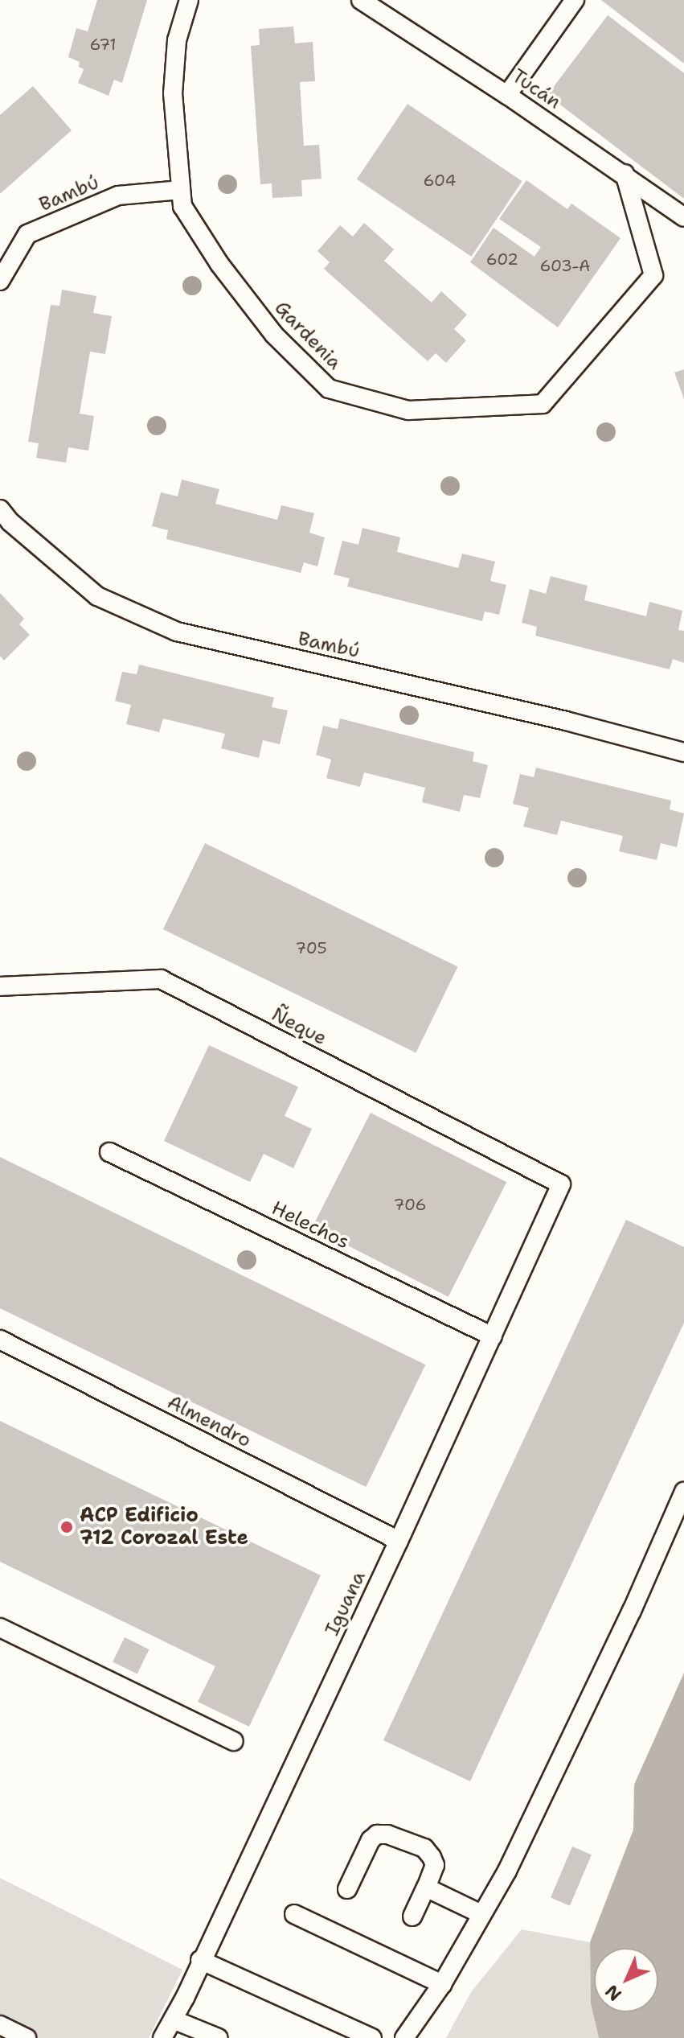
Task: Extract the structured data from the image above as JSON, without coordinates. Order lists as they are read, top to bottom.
{
  "streets": {
    "lane": [
      "Tucán",
      "Bambú",
      "Gardenia",
      "Ñeque",
      "Helechos",
      "Almendro",
      "Iguana"
    ]
  },
  "crossings": [
    ["Tucán", "Gardenia"],
    ["Bambú", "Gardenia"],
    ["Ñeque", "Iguana"],
    ["Helechos", "Iguana"],
    ["Almendro", "Iguana"]
  ],
  "places": ["ACP Edificio 712 Corozal Este"],
  "house_numbers": [
    "671",
    "604",
    "602",
    "603-A",
    "705",
    "706"
  ],
  "north": "bottom left"
}
